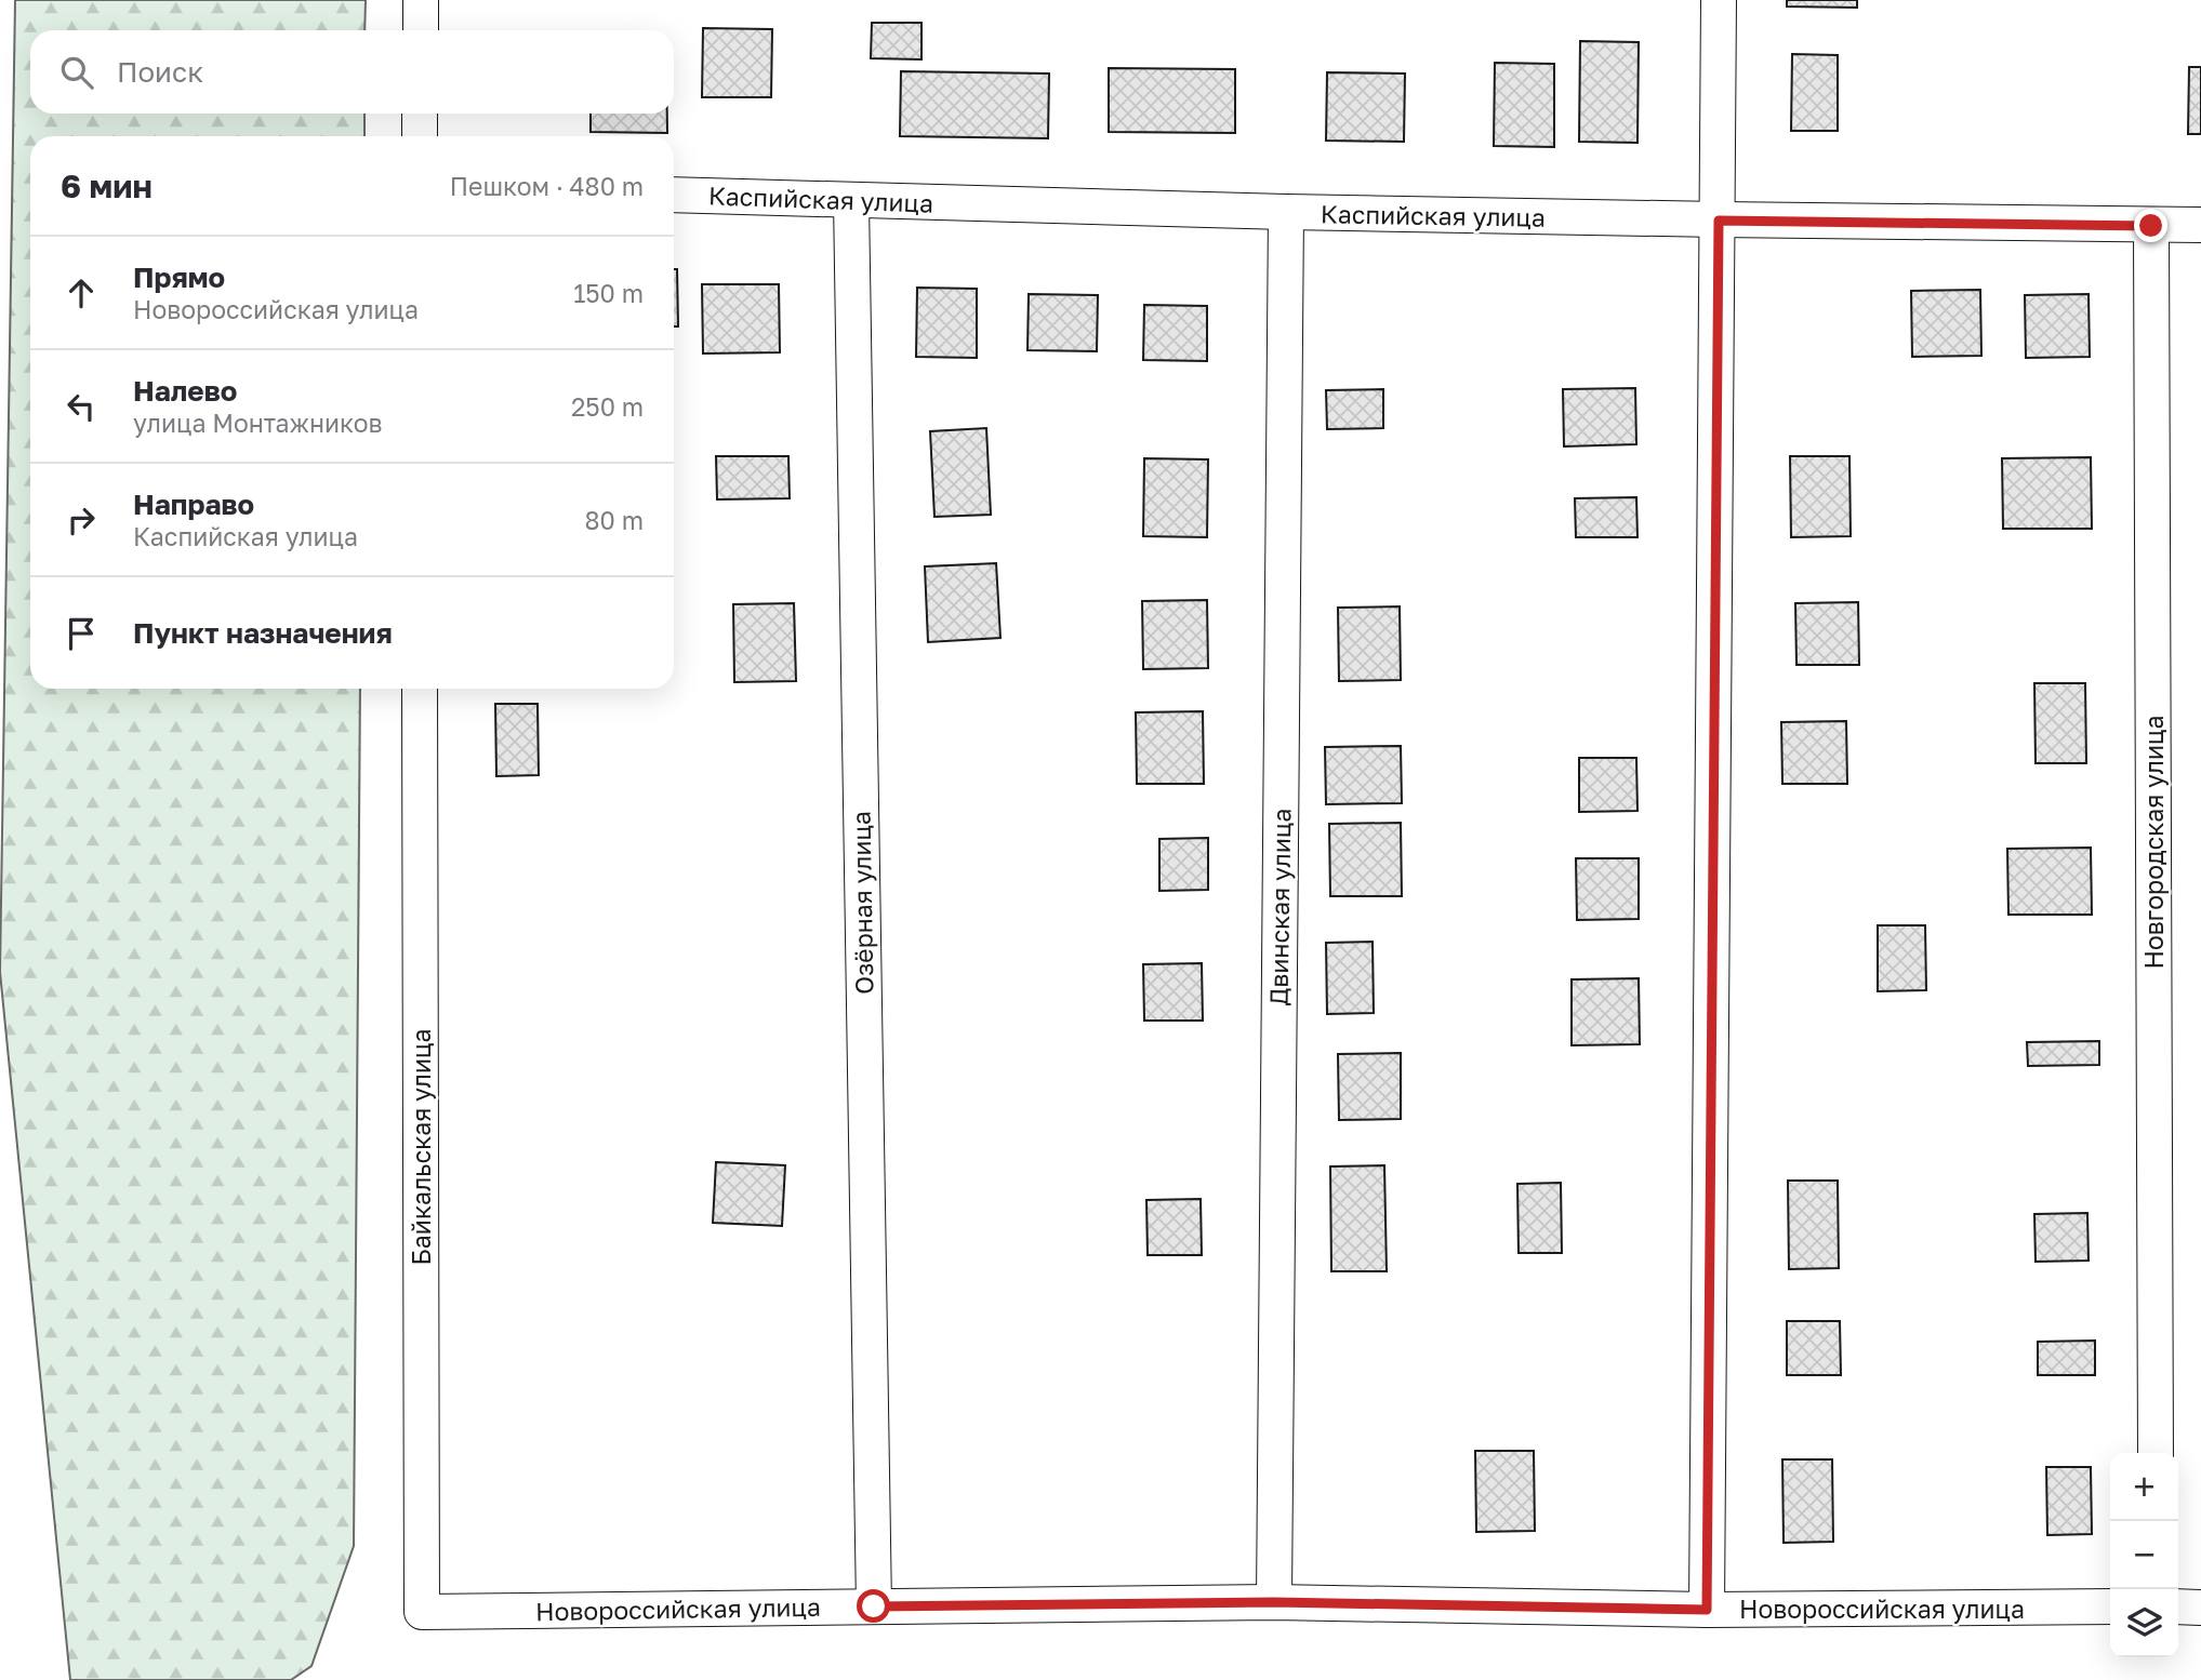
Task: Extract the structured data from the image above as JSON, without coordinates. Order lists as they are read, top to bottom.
{
  "streets": {
    "street": [
      "Каспийская улица",
      "Новгородская улица",
      "Озёрная улица",
      "Двинская улица",
      "Байкальская улица",
      "Новороссийская улица"
    ]
  },
  "crossings": [
    ["Каспийская улица", "Новгородская улица"],
    ["Каспийская улица", "Озёрная улица"],
    ["Каспийская улица", "Двинская улица"],
    ["Озёрная улица", "Новороссийская улица"],
    ["Двинская улица", "Новороссийская улица"],
    ["Байкальская улица", "Новороссийская улица"]
  ],
  "page": {
    "search": "Поиск",
    "heading": ["6 мин", "Пешком · 480 m"],
    "list": [
      ["Прямо", "Новороссийская улица", "150 m"],
      ["Налево", "улица Монтажников", "250 m"],
      ["Направо", "Каспийская улица", "80 m"],
      "Пункт назначения"
    ],
    "map_buttons": ["+", "−"]
  }
}
